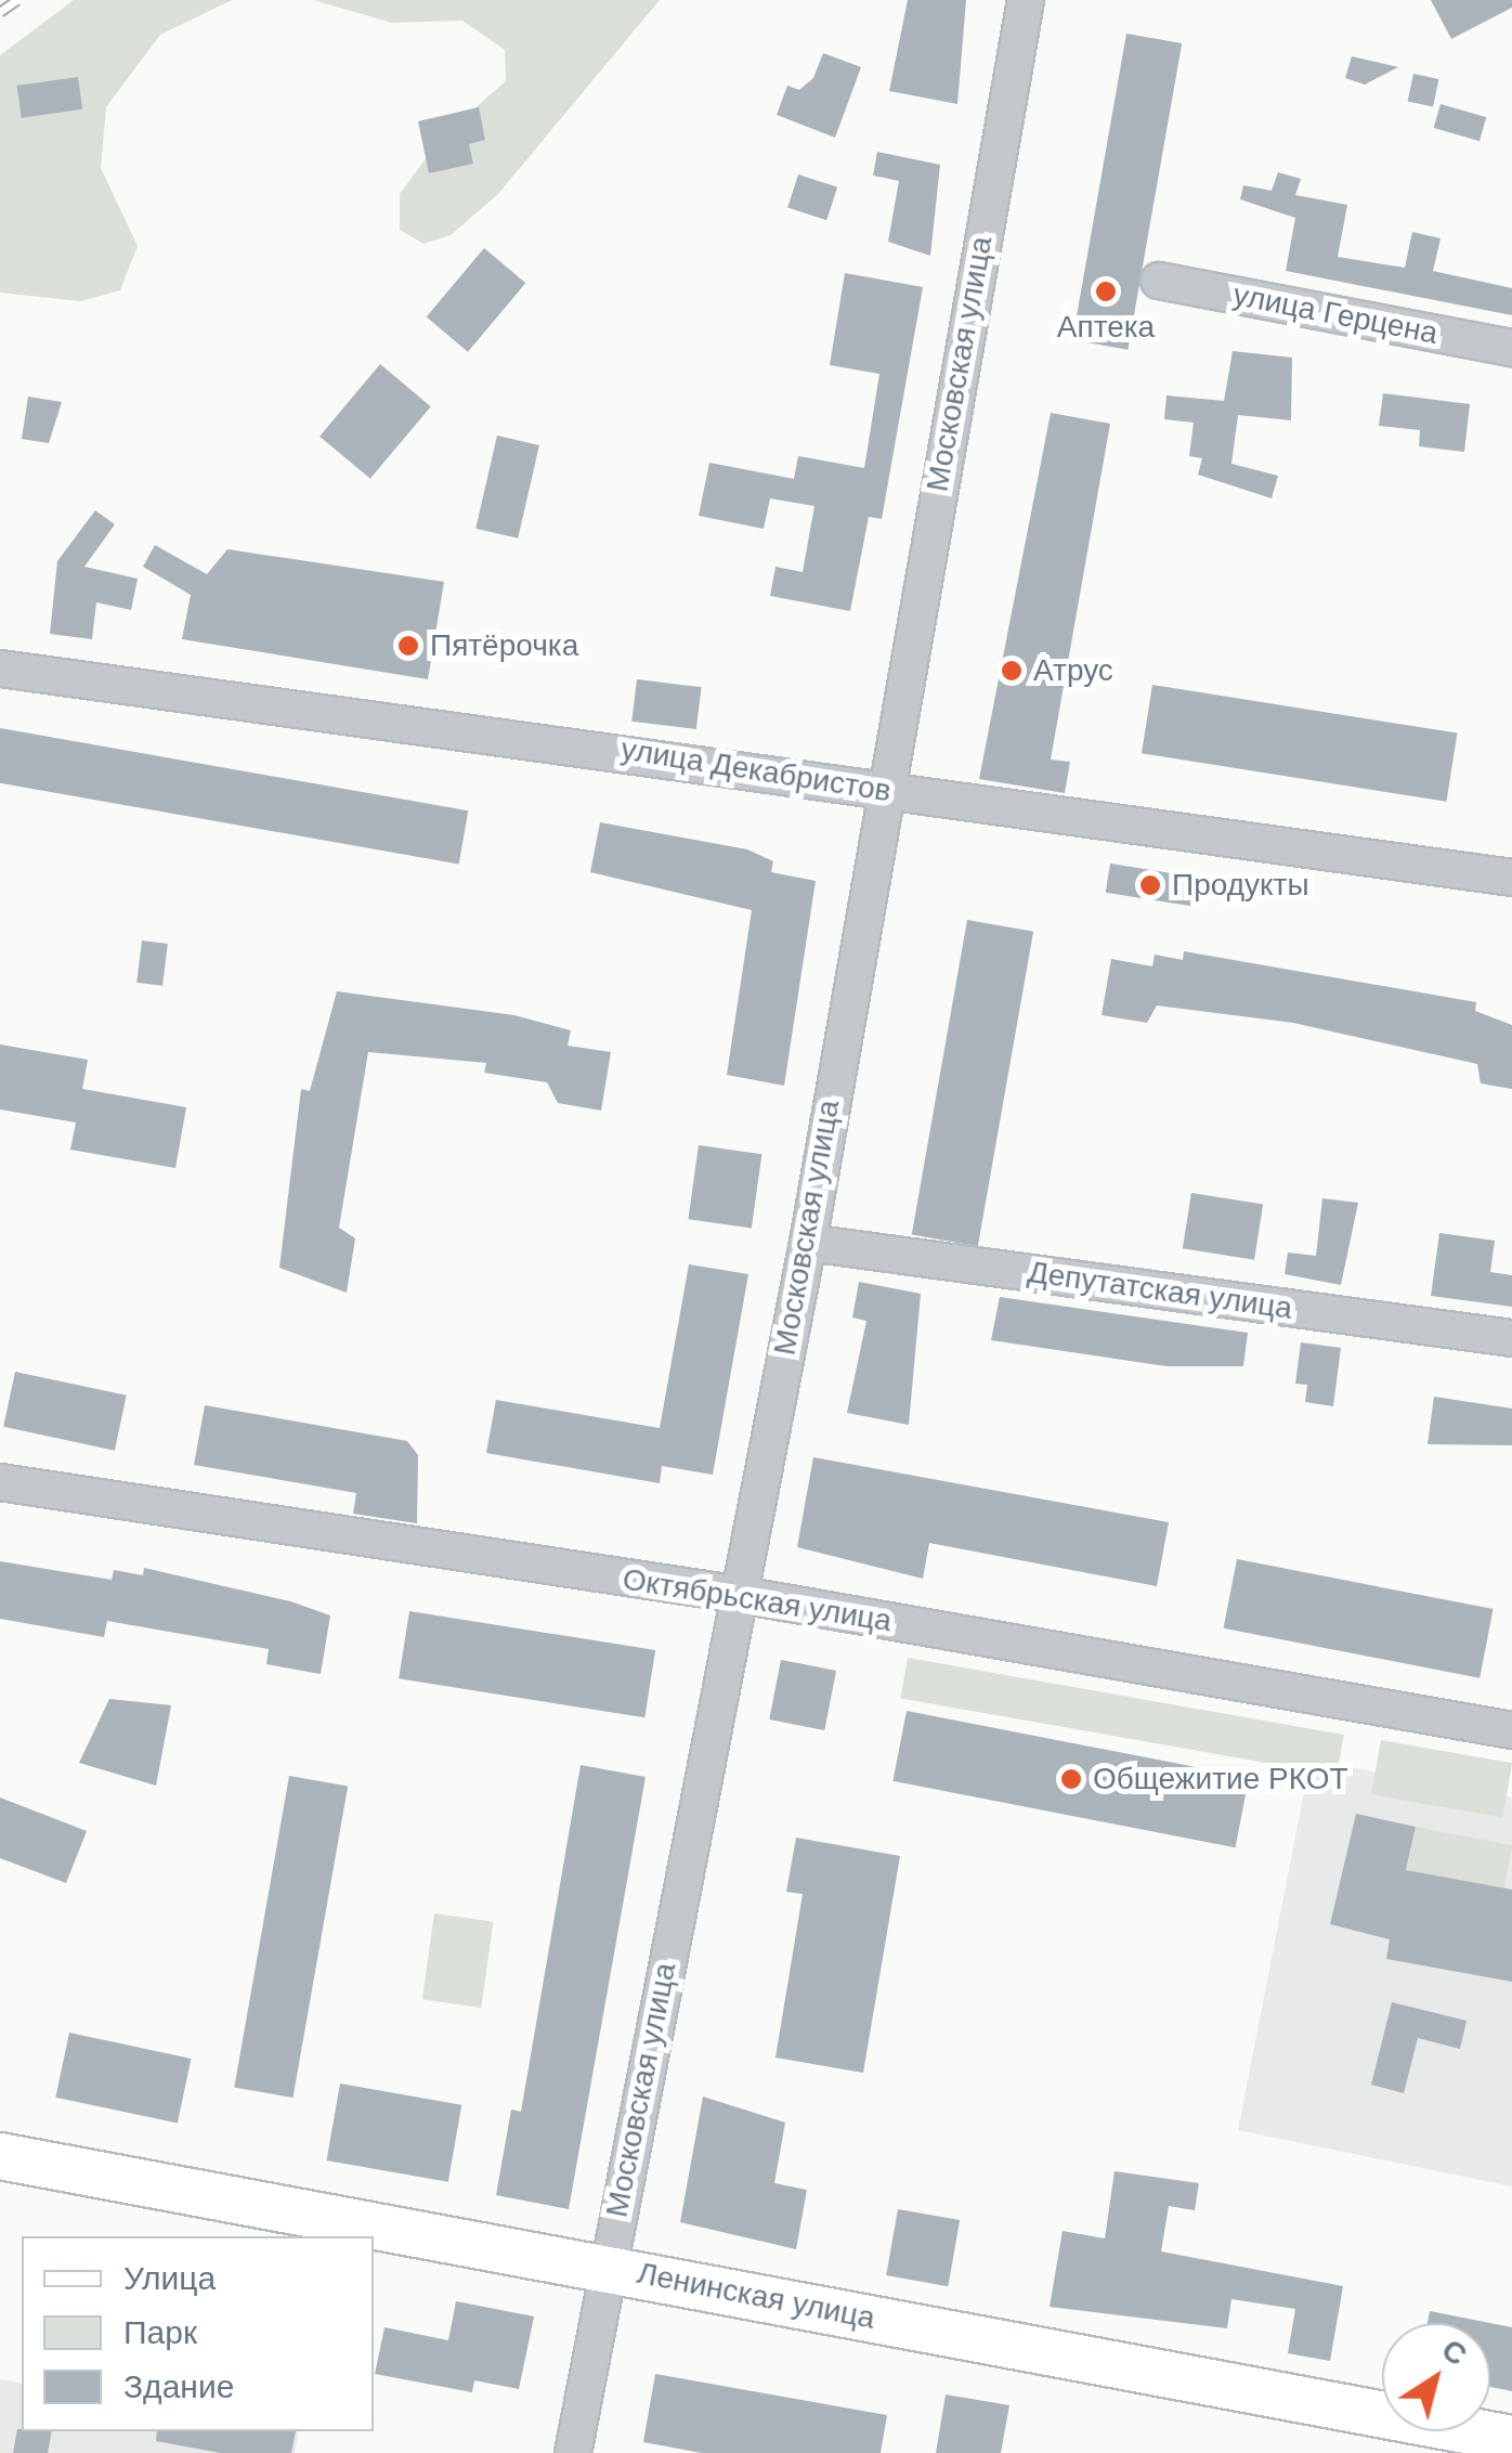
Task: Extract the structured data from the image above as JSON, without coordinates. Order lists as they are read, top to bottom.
{
  "streets": {
    "main road": ["Ленинская улица"],
    "street": [
      "улица Герцена",
      "Московская улица",
      "улица Декабристов",
      "Депутатская улица",
      "Октябрьская улица"
    ]
  },
  "crossings": [
    ["Московская улица", "улица Декабристов"],
    ["Московская улица", "Депутатская улица"],
    ["Московская улица", "Октябрьская улица"],
    ["Московская улица", "Ленинская улица"]
  ],
  "places": [
    "Аптека",
    "Пятёрочка",
    "Атрус",
    "Продукты",
    "Общежитие РКОТ"
  ],
  "legend": ["Улица", "Парк", "Здание"],
  "north": "top right"
}
